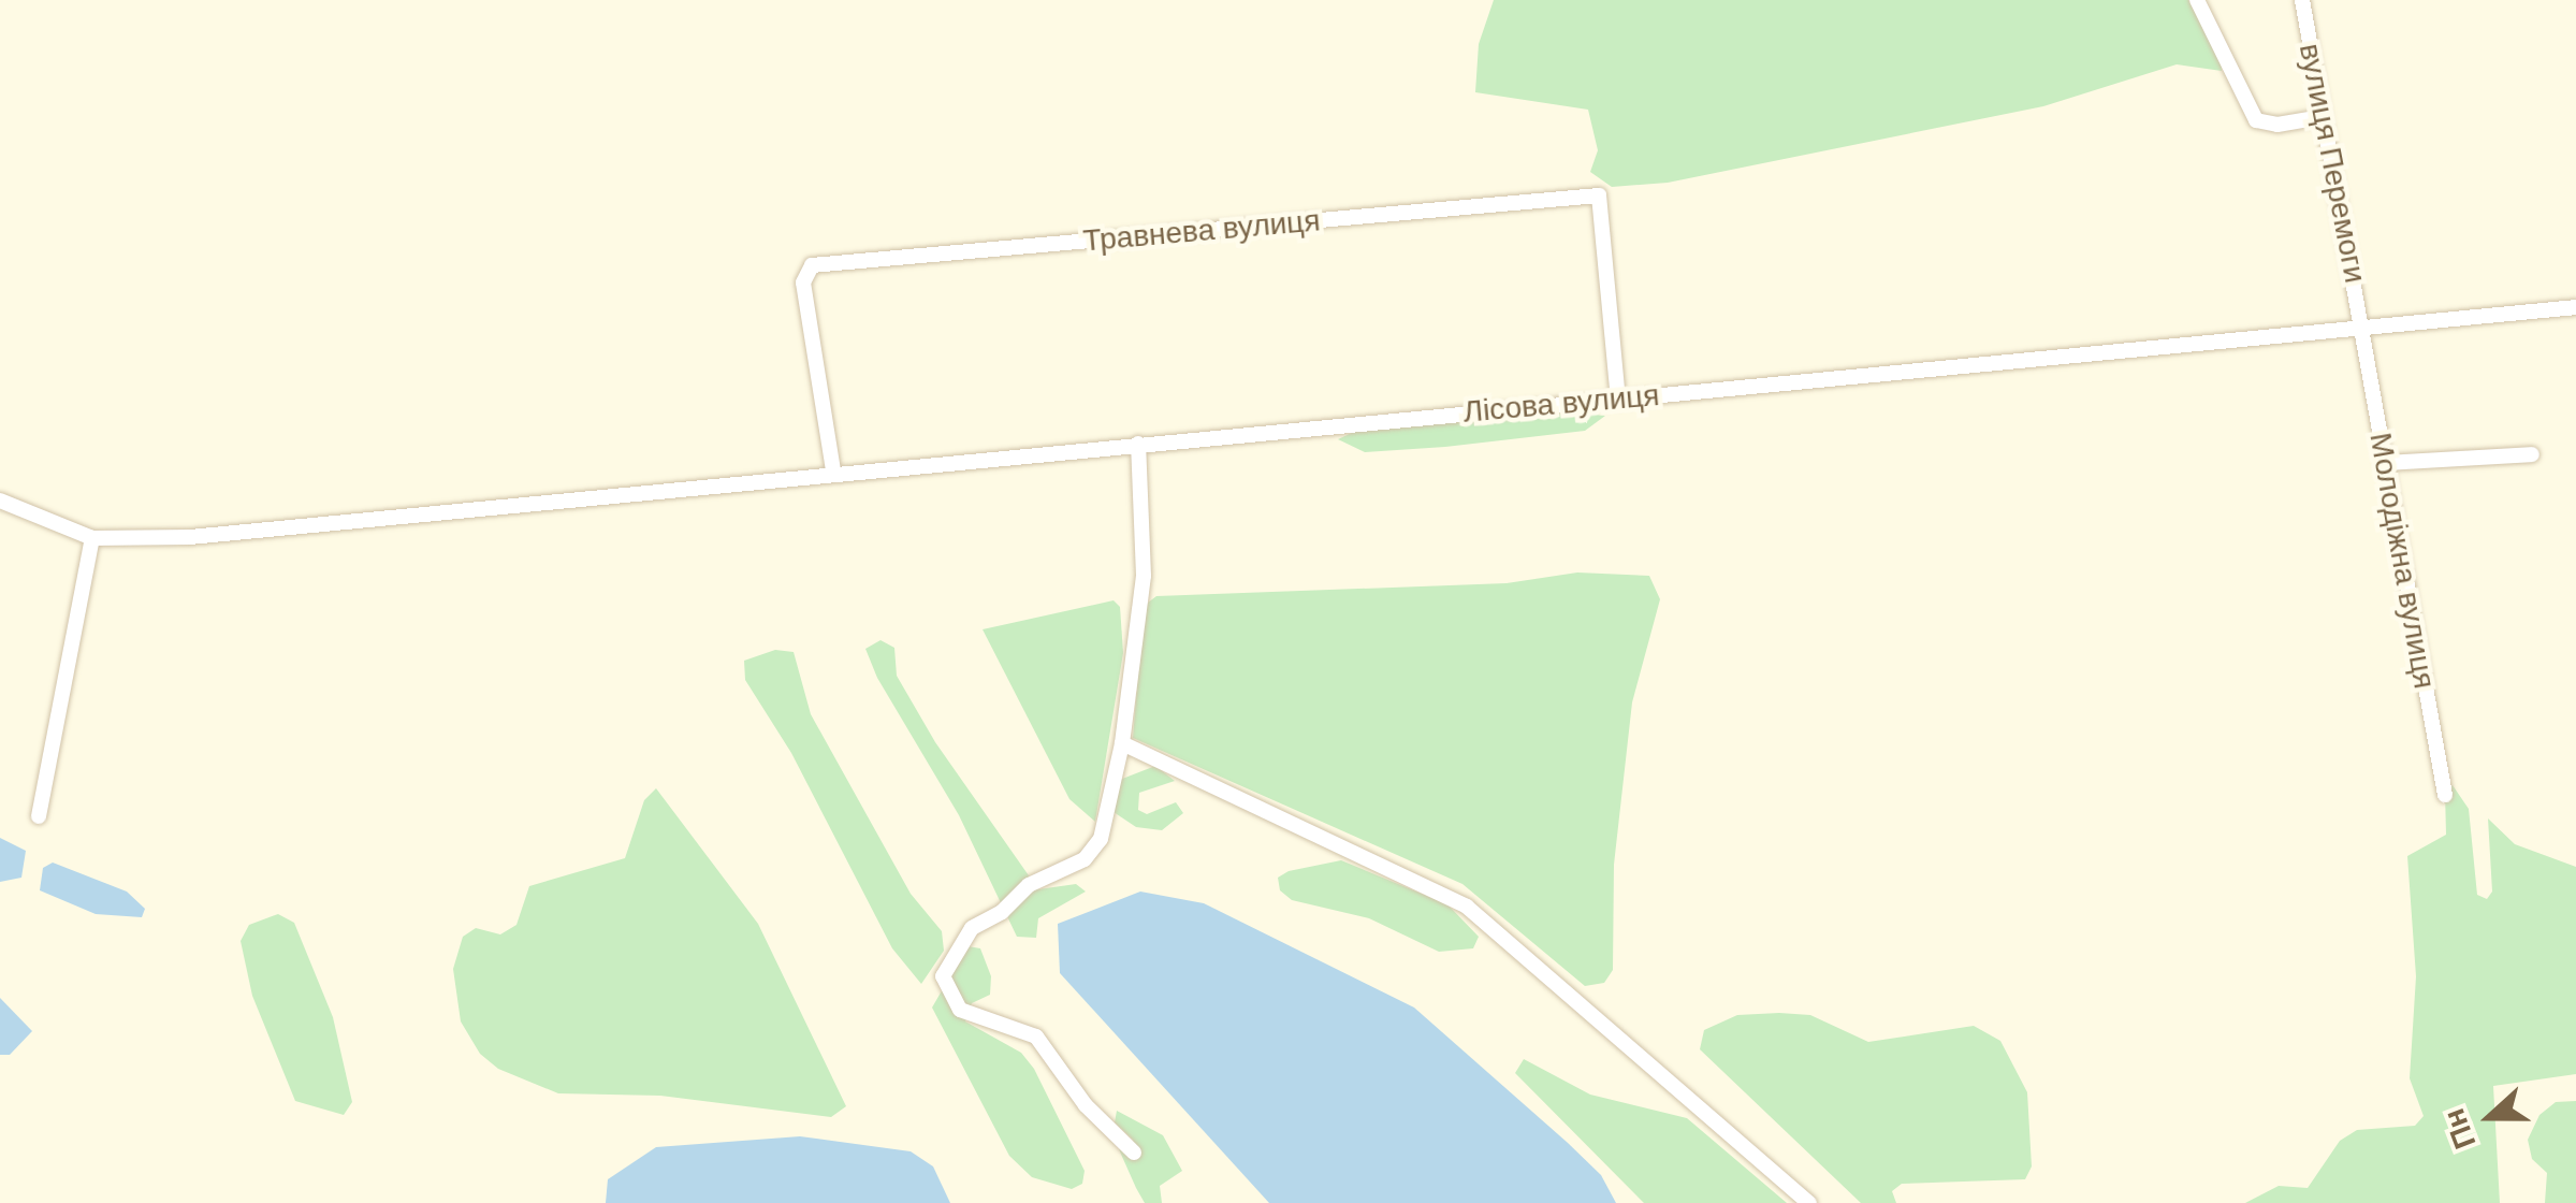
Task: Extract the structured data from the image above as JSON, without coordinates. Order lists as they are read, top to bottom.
{
  "streets": {
    "street": [
      "вулиця Перемоги",
      "Травнева вулиця",
      "Лісова вулиця",
      "Молодіжна вулиця"
    ]
  },
  "crossings": [
    ["вулиця Перемоги", "Лісова вулиця"],
    ["вулиця Перемоги", "Молодіжна вулиця"],
    ["Травнева вулиця", "Лісова вулиця"],
    ["Лісова вулиця", "Молодіжна вулиця"]
  ],
  "north": "left"
}
